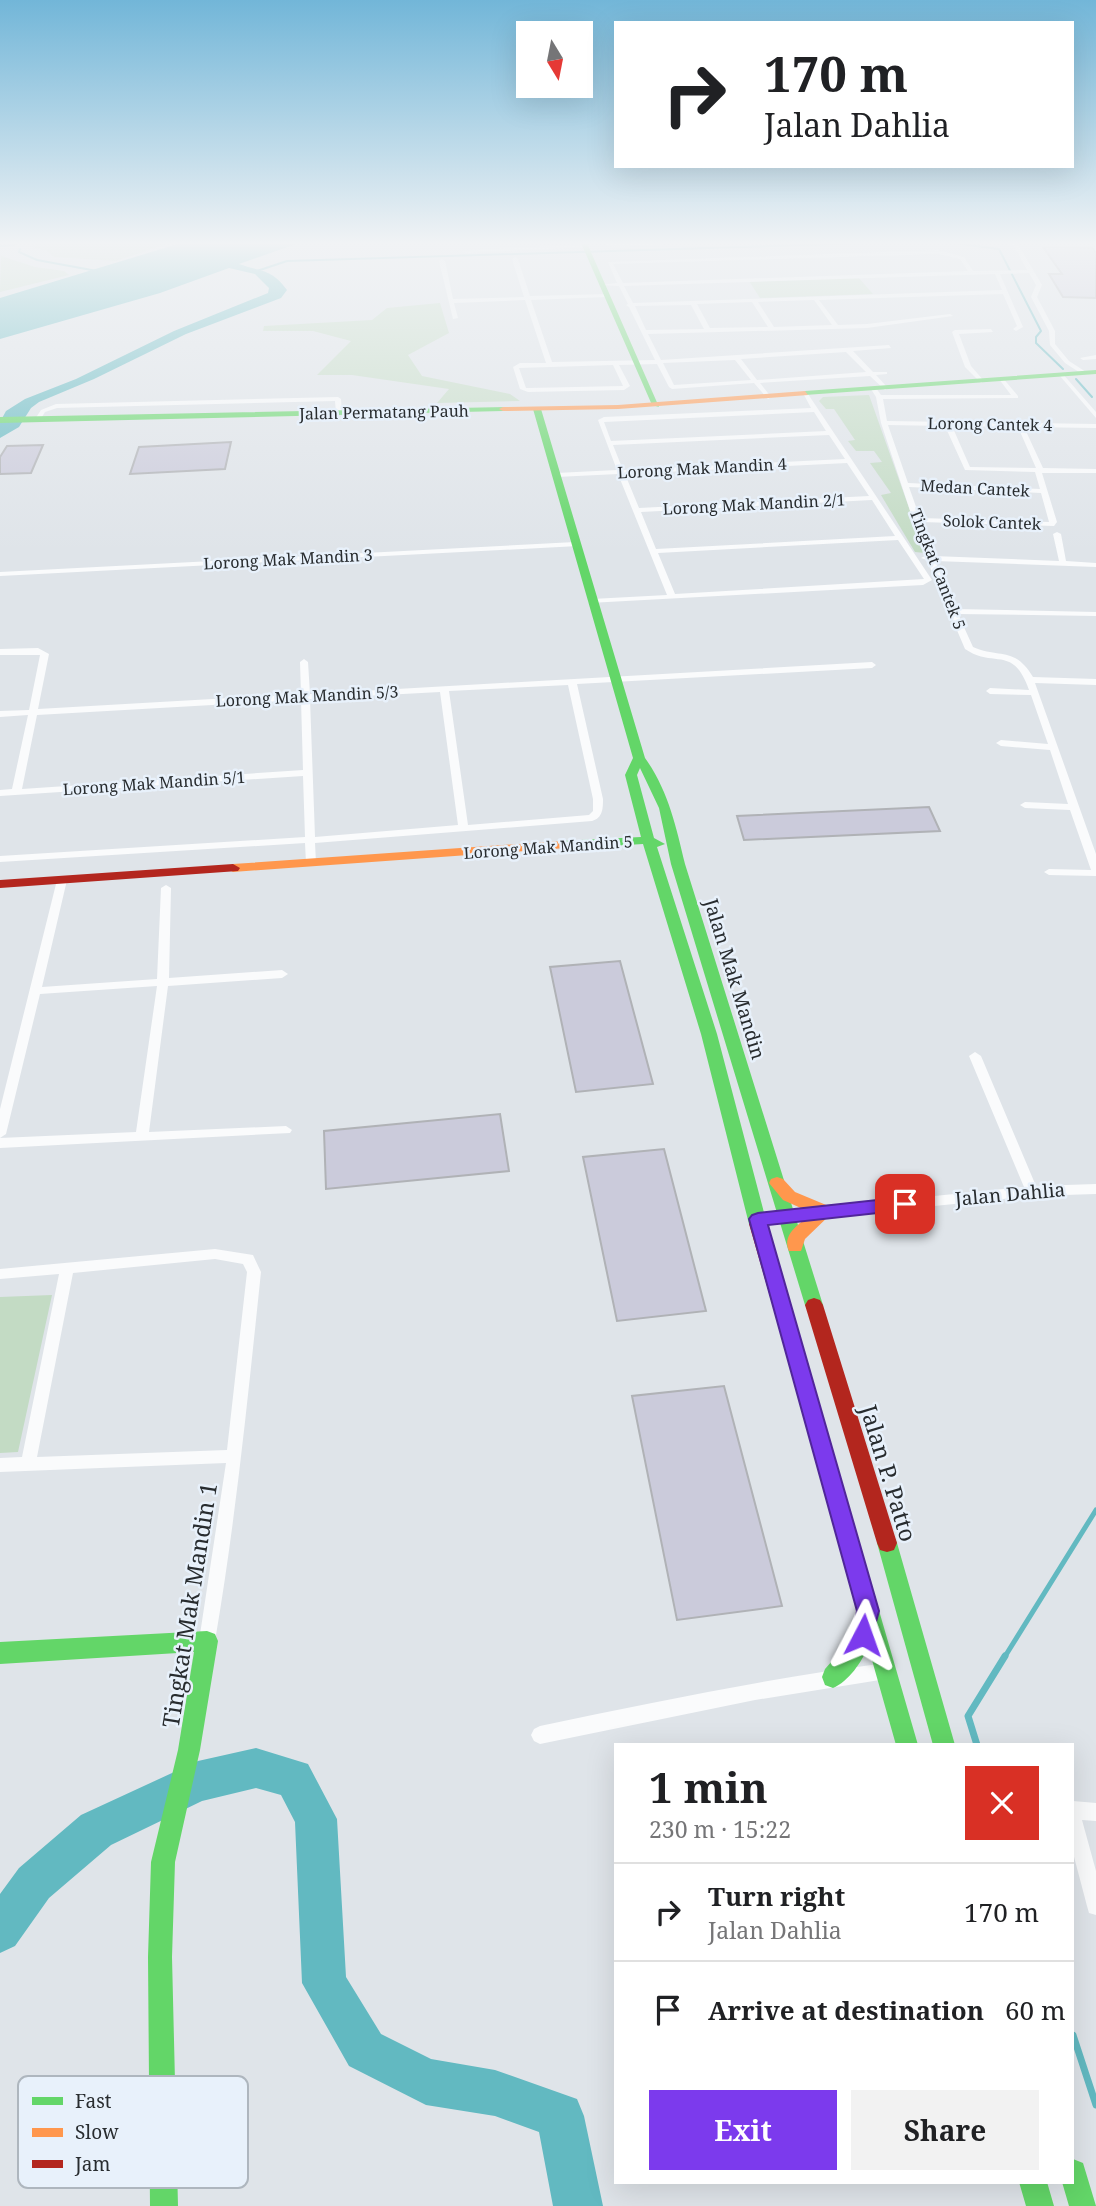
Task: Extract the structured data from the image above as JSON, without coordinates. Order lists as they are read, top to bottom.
{
  "streets": {
    "street": [
      "Jalan Permatang Pauh",
      "Lorong Cantek 4",
      "Lorong Mak Mandin 4",
      "Medan Cantek",
      "Lorong Mak Mandin 2/1",
      "Solok Cantek",
      "Lorong Mak Mandin 3",
      "Tingkat Cantek 5",
      "Lorong Mak Mandin 5/3",
      "Lorong Mak Mandin 5/1",
      "Lorong Mak Mandin 5",
      "Jalan Mak Mandin",
      "Jalan Dahlia",
      "Jalan P. Patto",
      "Tingkat Mak Mandin 1"
    ]
  },
  "crossings": [
    ["Jalan Permatang Pauh", "Lorong Mak Mandin 5"],
    ["Lorong Cantek 4", "Solok Cantek"],
    ["Lorong Cantek 4", "Tingkat Cantek 5"],
    ["Lorong Mak Mandin 4", "Lorong Mak Mandin 5"],
    ["Medan Cantek", "Solok Cantek"],
    ["Medan Cantek", "Tingkat Cantek 5"],
    ["Solok Cantek", "Tingkat Cantek 5"],
    ["Lorong Mak Mandin 3", "Lorong Mak Mandin 5"],
    ["Lorong Mak Mandin 5/3", "Lorong Mak Mandin 5"],
    ["Lorong Mak Mandin 5", "Jalan Mak Mandin"],
    ["Jalan Mak Mandin", "Jalan Dahlia"],
    ["Jalan Mak Mandin", "Jalan P. Patto"],
    ["Jalan Dahlia", "Jalan P. Patto"]
  ],
  "legend": ["Fast", "Slow", "Jam"],
  "north": "bottom",
  "page": {
    "turn": ["170 m", "Jalan Dahlia"],
    "heading": ["1 min", "230 m · 15:22"],
    "list": [
      {
        "name": "Turn right",
        "note": "Jalan Dahlia",
        "value": "170 m"
      },
      {
        "name": "Arrive at destination",
        "value": "60 m"
      }
    ],
    "buttons": ["Exit", "Share"]
  }
}
